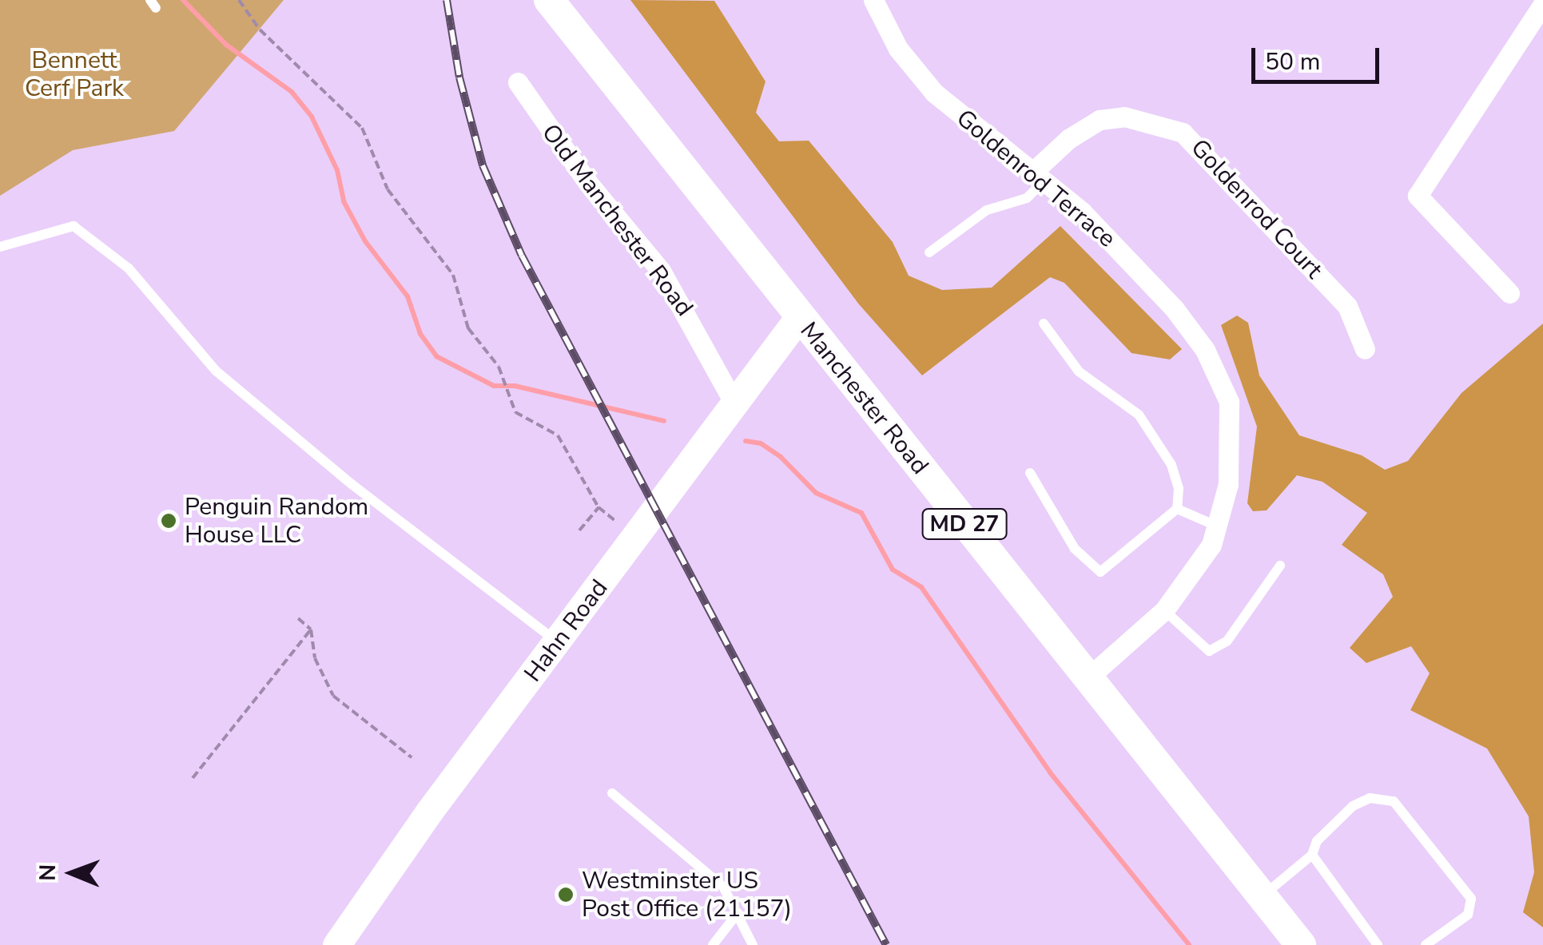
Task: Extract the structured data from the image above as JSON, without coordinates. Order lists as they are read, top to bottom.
{
  "streets": {
    "main road": ["Manchester Road", "MD 27", "Hahn Road"],
    "street": ["Goldenrod Terrace", "Goldenrod Court", "Old Manchester Road"]
  },
  "crossings": [
    ["Goldenrod Terrace", "Goldenrod Court"],
    ["Goldenrod Terrace", "Manchester Road"],
    ["Old Manchester Road", "Hahn Road"],
    ["Manchester Road", "Hahn Road"]
  ],
  "parks": ["Bennett Cerf Park"],
  "places": ["Penguin Random House LLC", "Westminster US Post Office (21157)"],
  "scale_bar": "50 m",
  "north": "left"
}
